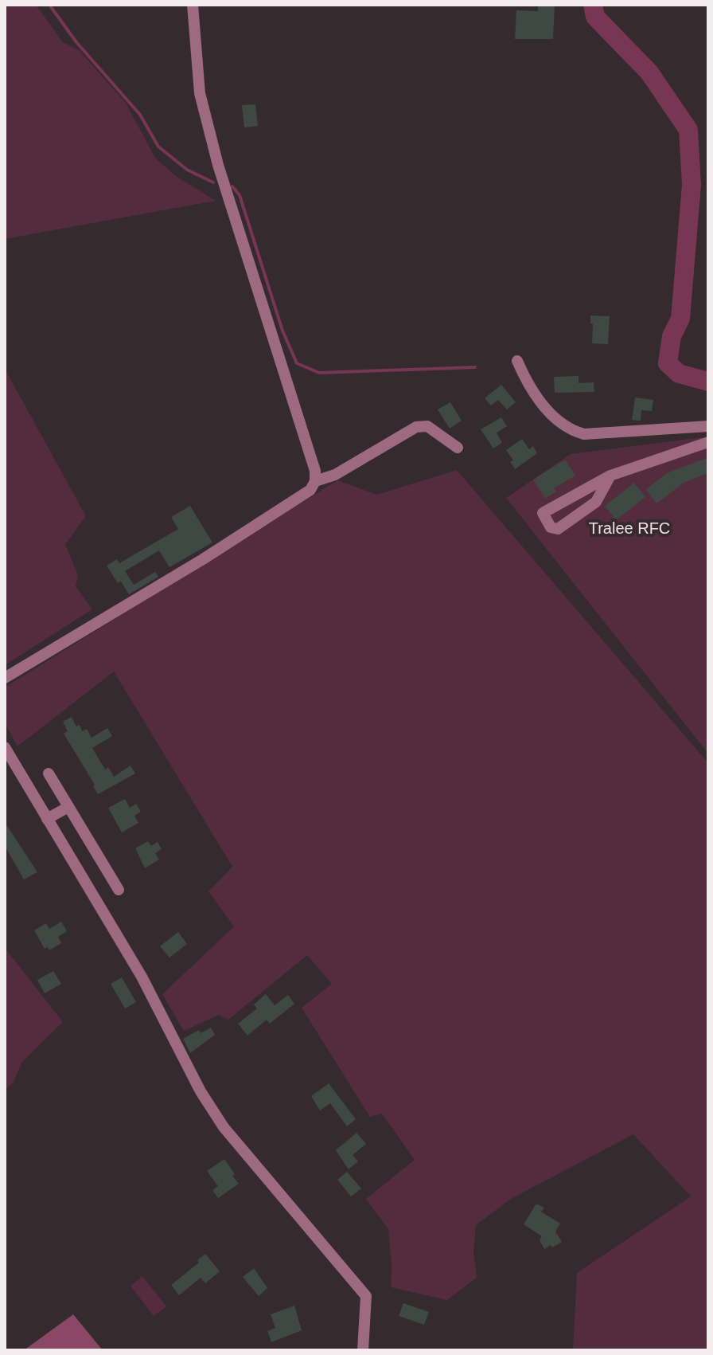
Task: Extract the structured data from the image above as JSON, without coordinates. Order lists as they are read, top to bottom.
{
  "parks": ["Tralee RFC"]
}
